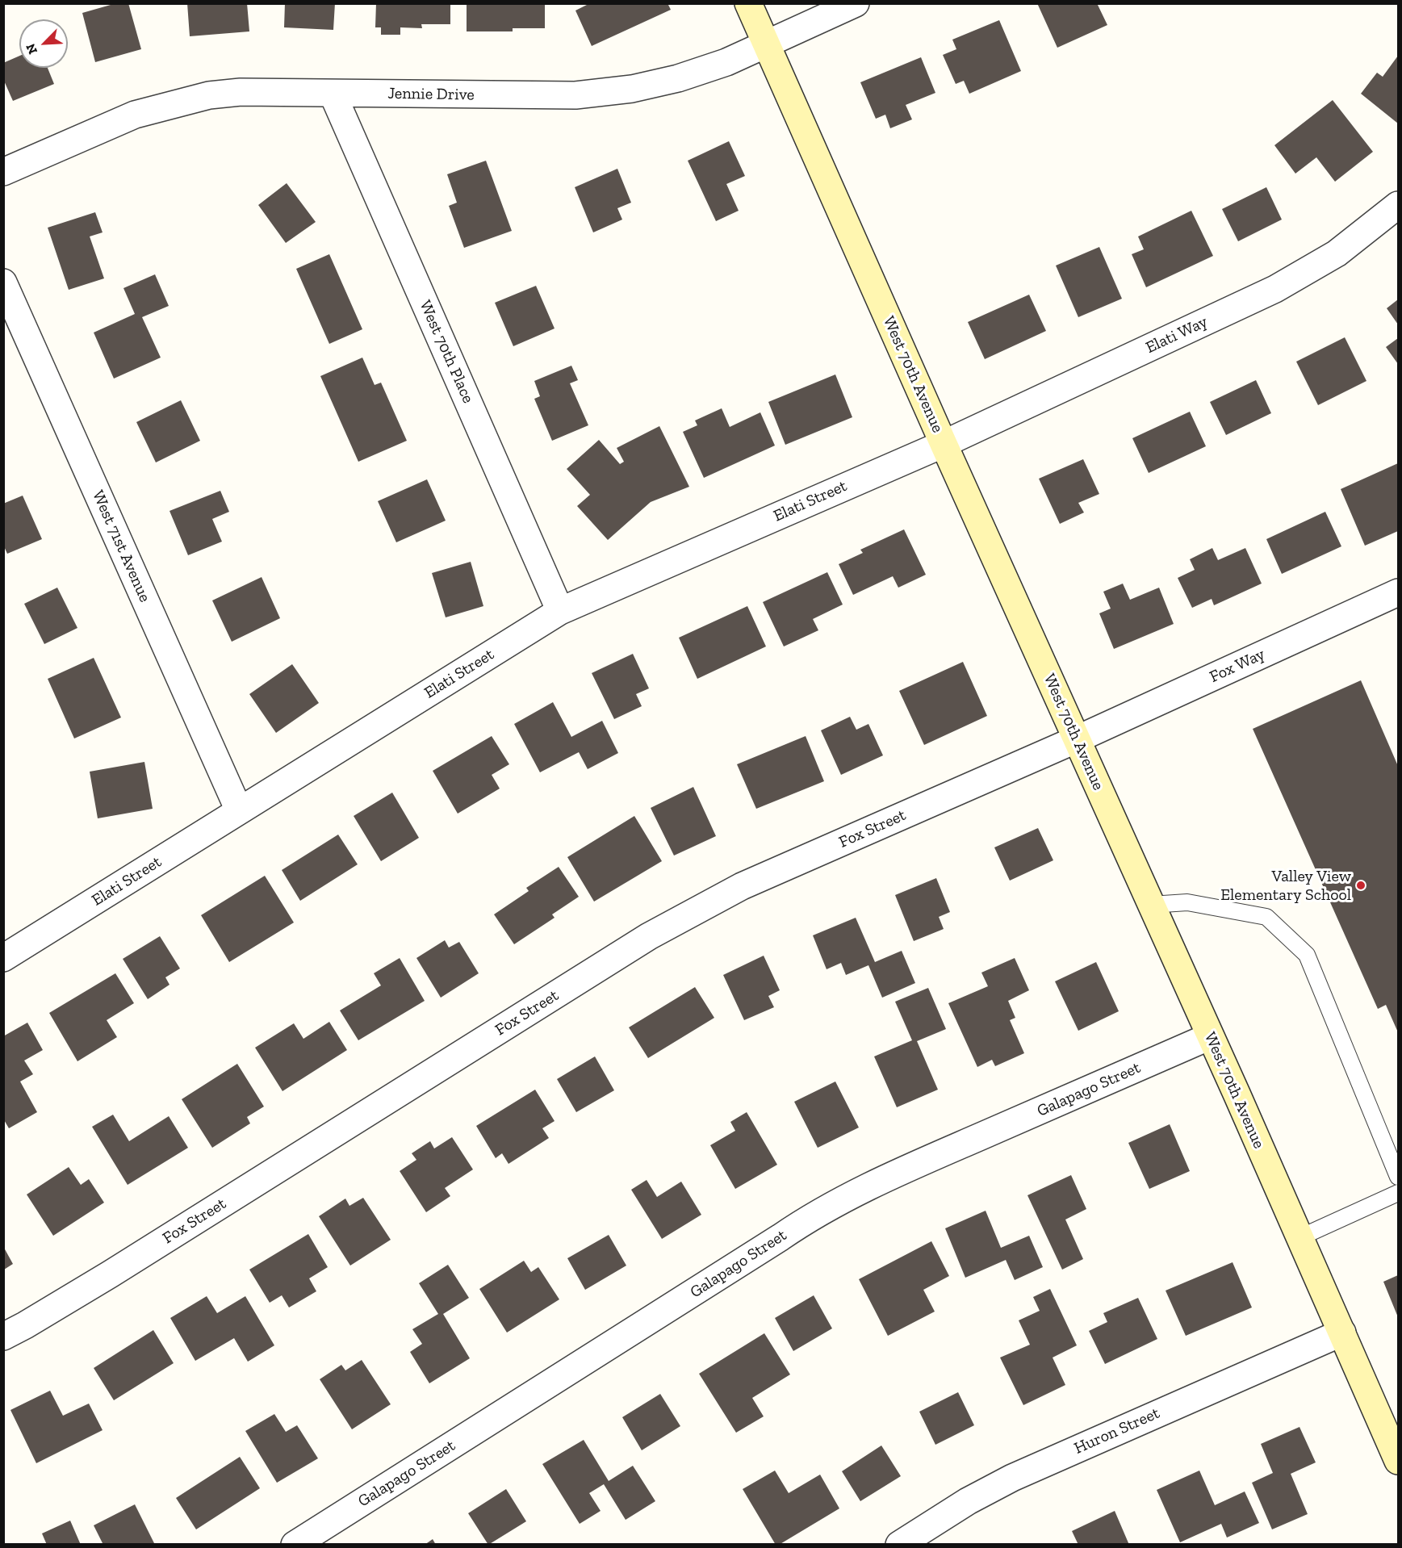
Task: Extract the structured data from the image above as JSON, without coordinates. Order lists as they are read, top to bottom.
{
  "streets": {
    "main road": ["West 70th Avenue"],
    "street": [
      "Jennie Drive",
      "Elati Way",
      "West 70th Place",
      "Elati Street",
      "West 71st Avenue",
      "Fox Way",
      "Fox Street",
      "Galapago Street",
      "Huron Street"
    ]
  },
  "crossings": [
    ["Jennie Drive", "West 70th Place"],
    ["Jennie Drive", "West 70th Avenue"],
    ["Elati Way", "West 70th Avenue"],
    ["Elati Way", "Elati Street"],
    ["West 70th Place", "Elati Street"],
    ["West 70th Avenue", "Elati Street"],
    ["West 70th Avenue", "Fox Way"],
    ["West 70th Avenue", "Fox Street"],
    ["West 70th Avenue", "Galapago Street"],
    ["West 70th Avenue", "Huron Street"],
    ["Elati Street", "West 71st Avenue"],
    ["Fox Way", "Fox Street"]
  ],
  "places": ["Valley View Elementary School"],
  "north": "bottom left"
}
